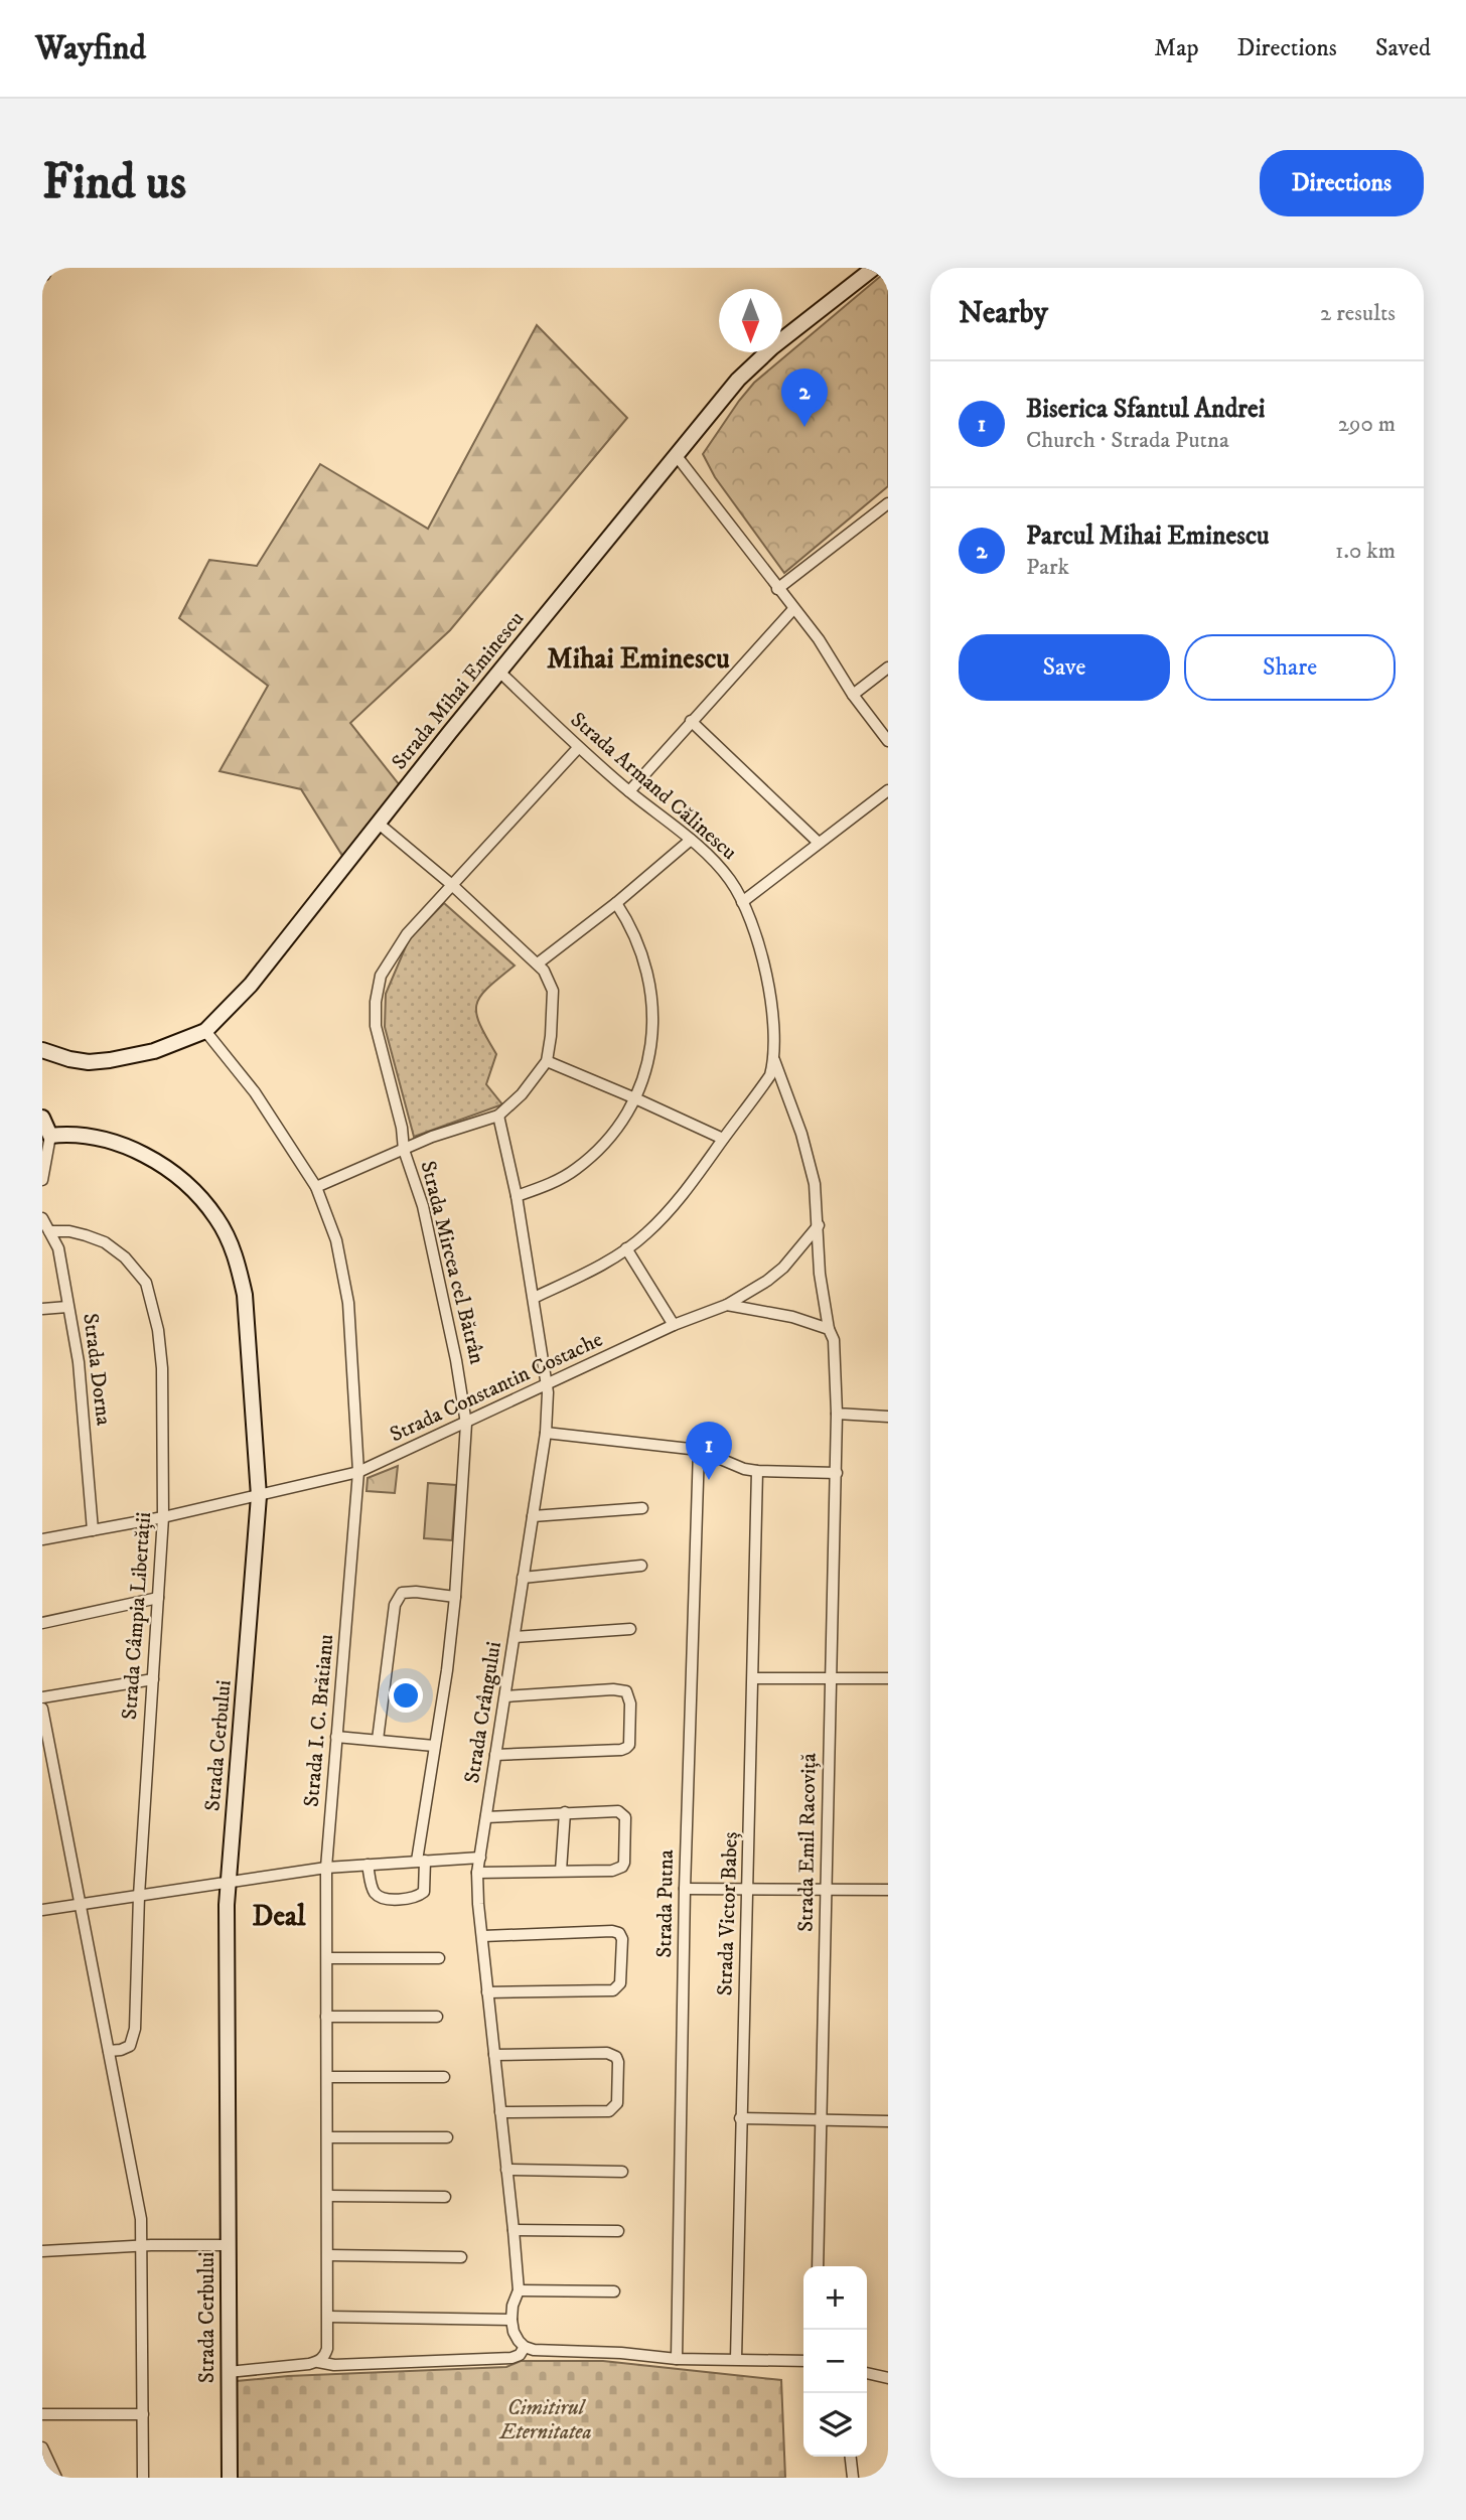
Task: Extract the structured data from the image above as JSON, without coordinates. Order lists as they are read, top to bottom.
{
  "streets": {
    "street": [
      "Strada Mihai Eminescu",
      "Strada Armand Călinescu",
      "Strada Mircea cel Bătrân",
      "Strada Dorna",
      "Strada Constantin Costache",
      "Strada Câmpia Libertății",
      "Strada Crângului",
      "Strada I. C. Brătianu",
      "Strada Cerbului",
      "Strada Emil Racoviță",
      "Strada Putna",
      "Strada Victor Babeș"
    ]
  },
  "crossings": [
    ["Strada Mihai Eminescu", "Strada Armand Călinescu"],
    ["Strada Mihai Eminescu", "Strada I. C. Brătianu"],
    ["Strada Armand Călinescu", "Strada Mircea cel Bătrân"],
    ["Strada Armand Călinescu", "Strada Crângului"],
    ["Strada Mircea cel Bătrân", "Strada Constantin Costache"],
    ["Strada Dorna", "Strada Constantin Costache"],
    ["Strada Dorna", "Strada Câmpia Libertății"],
    ["Strada Constantin Costache", "Strada Câmpia Libertății"],
    ["Strada Constantin Costache", "Strada Crângului"],
    ["Strada Constantin Costache", "Strada I. C. Brătianu"],
    ["Strada Constantin Costache", "Strada Cerbului"]
  ],
  "districts": ["Mihai Eminescu", "Deal"],
  "parks": ["Cimitirul Eternitatea"],
  "north": "bottom",
  "page": {
    "header": "Wayfind",
    "nav": ["Map", "Directions", "Saved"],
    "buttons": [
      "Directions",
      ["Save", "Share"]
    ],
    "title": "Find us",
    "heading": ["Nearby", "2 results"],
    "list": [
      {
        "mark": "1",
        "name": "Biserica Sfantul Andrei",
        "note": "Church · Strada Putna",
        "value": "290 m"
      },
      {
        "mark": "2",
        "name": "Parcul Mihai Eminescu",
        "note": "Park",
        "value": "1.0 km"
      }
    ],
    "pins": ["2", "1"],
    "map_buttons": ["+", "−"]
  }
}
